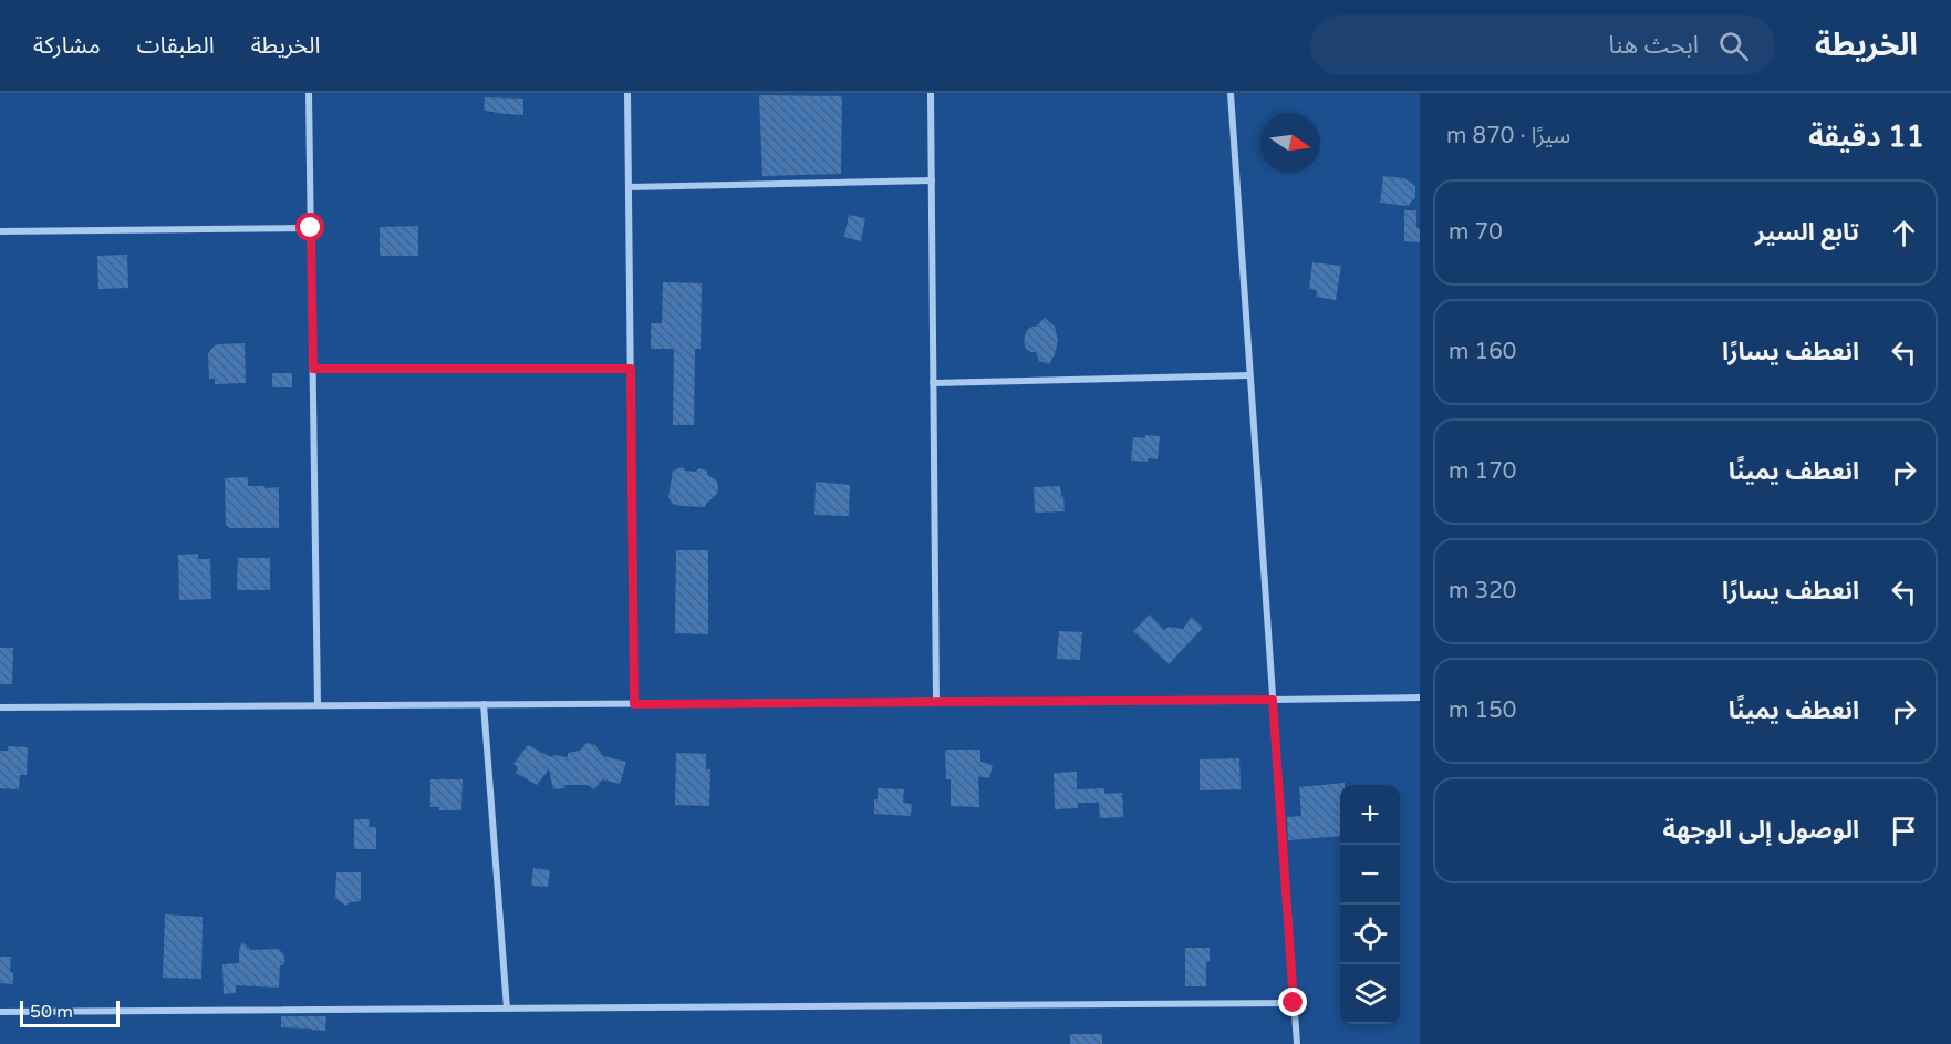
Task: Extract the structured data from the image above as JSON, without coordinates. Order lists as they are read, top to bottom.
{
  "scale_bar": "50 m",
  "north": "right",
  "page": {
    "header": "الخريطة",
    "search": "ابحث هنا",
    "nav": ["الخريطة", "الطبقات", "مشاركة"],
    "heading": ["11 دقيقة", "سيرًا · 870 m"],
    "list": [
      ["تابع السير", "70 m"],
      ["انعطف يسارًا", "160 m"],
      ["انعطف يمينًا", "170 m"],
      ["انعطف يسارًا", "320 m"],
      ["انعطف يمينًا", "150 m"],
      "الوصول إلى الوجهة"
    ],
    "map_buttons": ["+", "−"],
    "scale": "50 m"
  }
}
